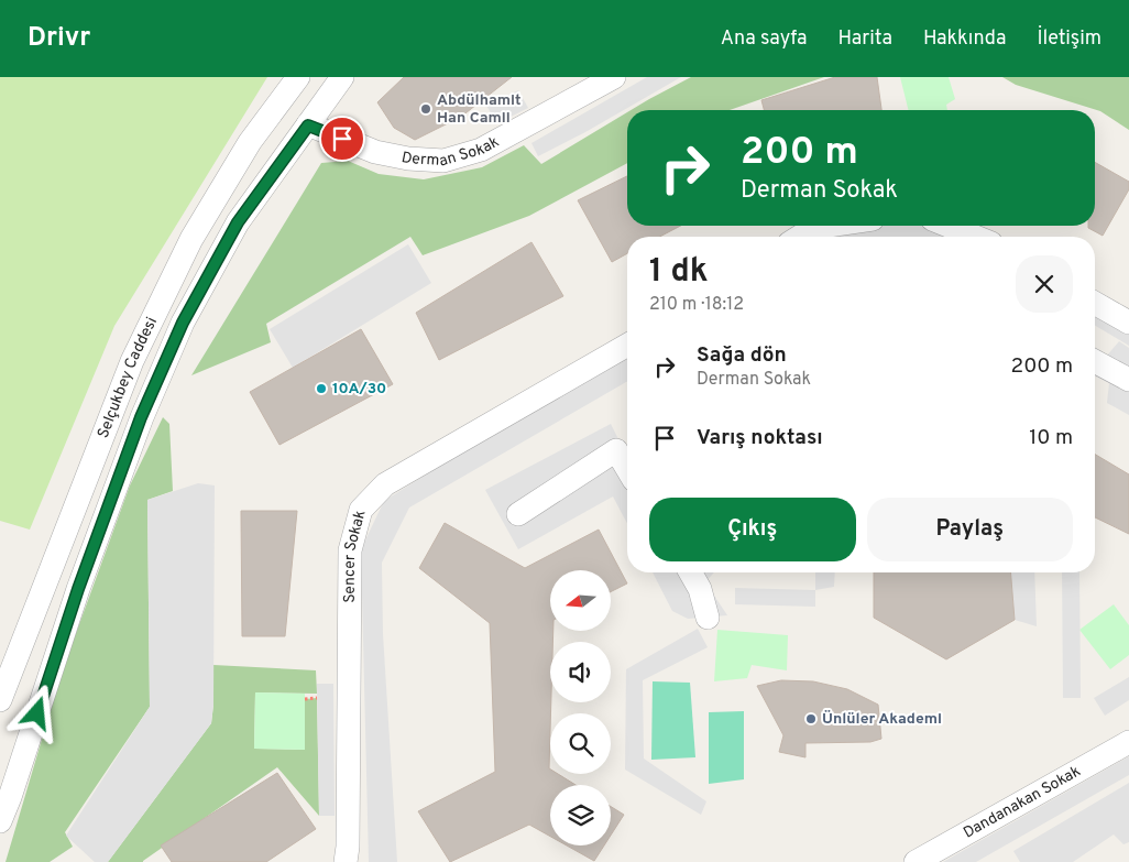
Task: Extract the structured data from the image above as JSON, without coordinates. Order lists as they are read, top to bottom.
{
  "streets": {
    "street": [
      "Derman Sokak",
      "Selçukbey Caddesi",
      "Sencer Sokak",
      "Dandanakan Sokak"
    ]
  },
  "crossings": [
    ["Derman Sokak", "Selçukbey Caddesi"]
  ],
  "places": ["Abdülhamit Han Camii", "10A/30", "Ünlüler Akademi"],
  "north": "left",
  "page": {
    "header": "Drivr",
    "nav": [
      "Ana sayfa",
      "Harita",
      "Hakkında",
      "İletişim"
    ],
    "turn": ["200 m", "Derman Sokak"],
    "heading": ["1 dk", "210 m · 18:12"],
    "list": [
      {
        "name": "Sağa dön",
        "note": "Derman Sokak",
        "value": "200 m"
      },
      {
        "name": "Varış noktası",
        "value": "10 m"
      }
    ],
    "buttons": ["Çıkış", "Paylaş"]
  }
}
